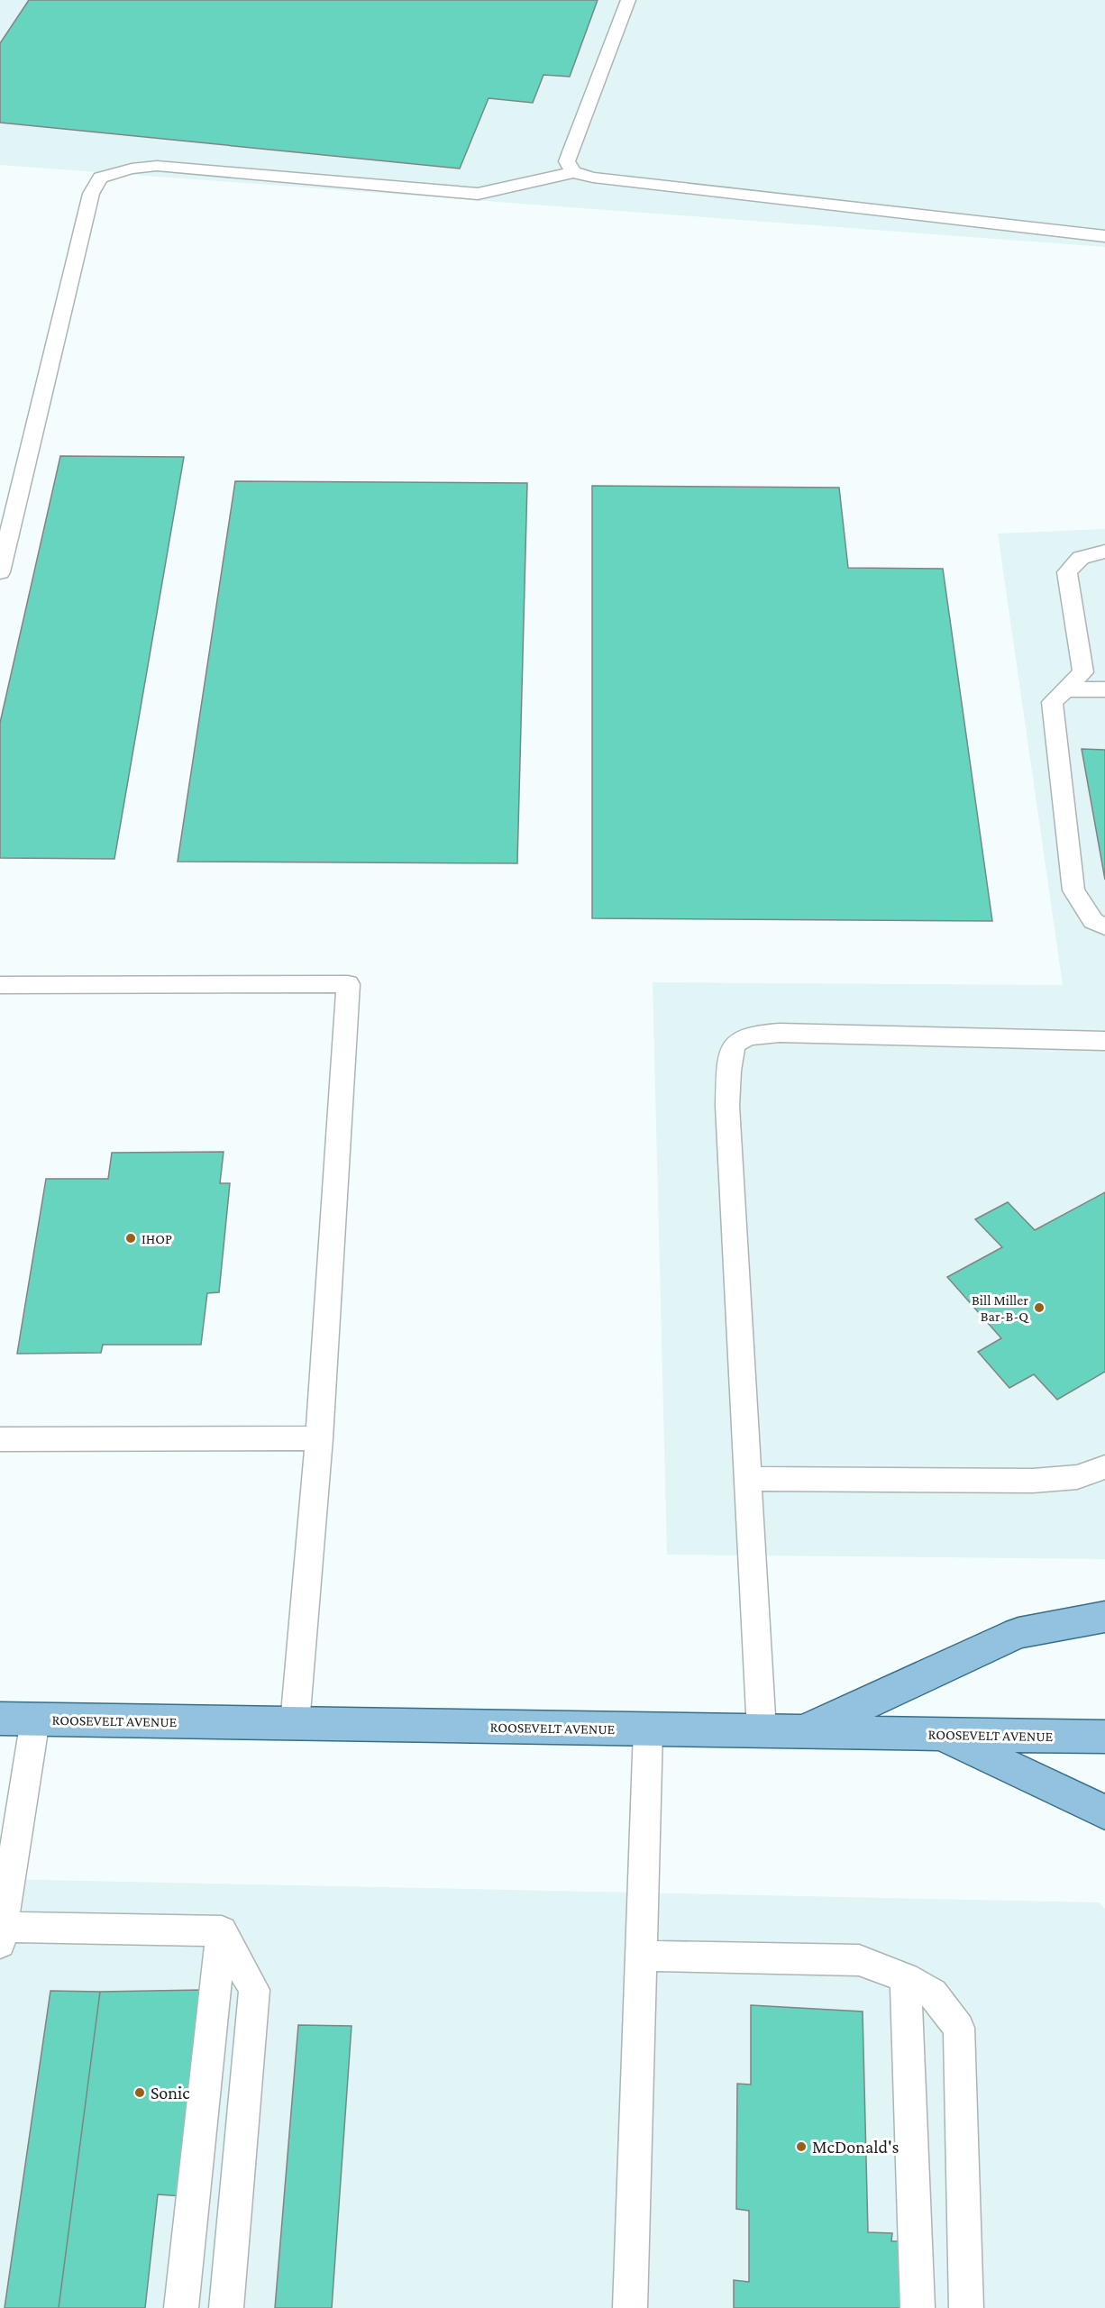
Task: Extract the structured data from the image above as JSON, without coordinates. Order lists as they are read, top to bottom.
{
  "streets": {
    "main road": ["ROOSEVELT AVENUE"]
  },
  "places": [
    "IHOP",
    "Bill Miller Bar-B-Q",
    "Sonic",
    "McDonald's"
  ]
}
